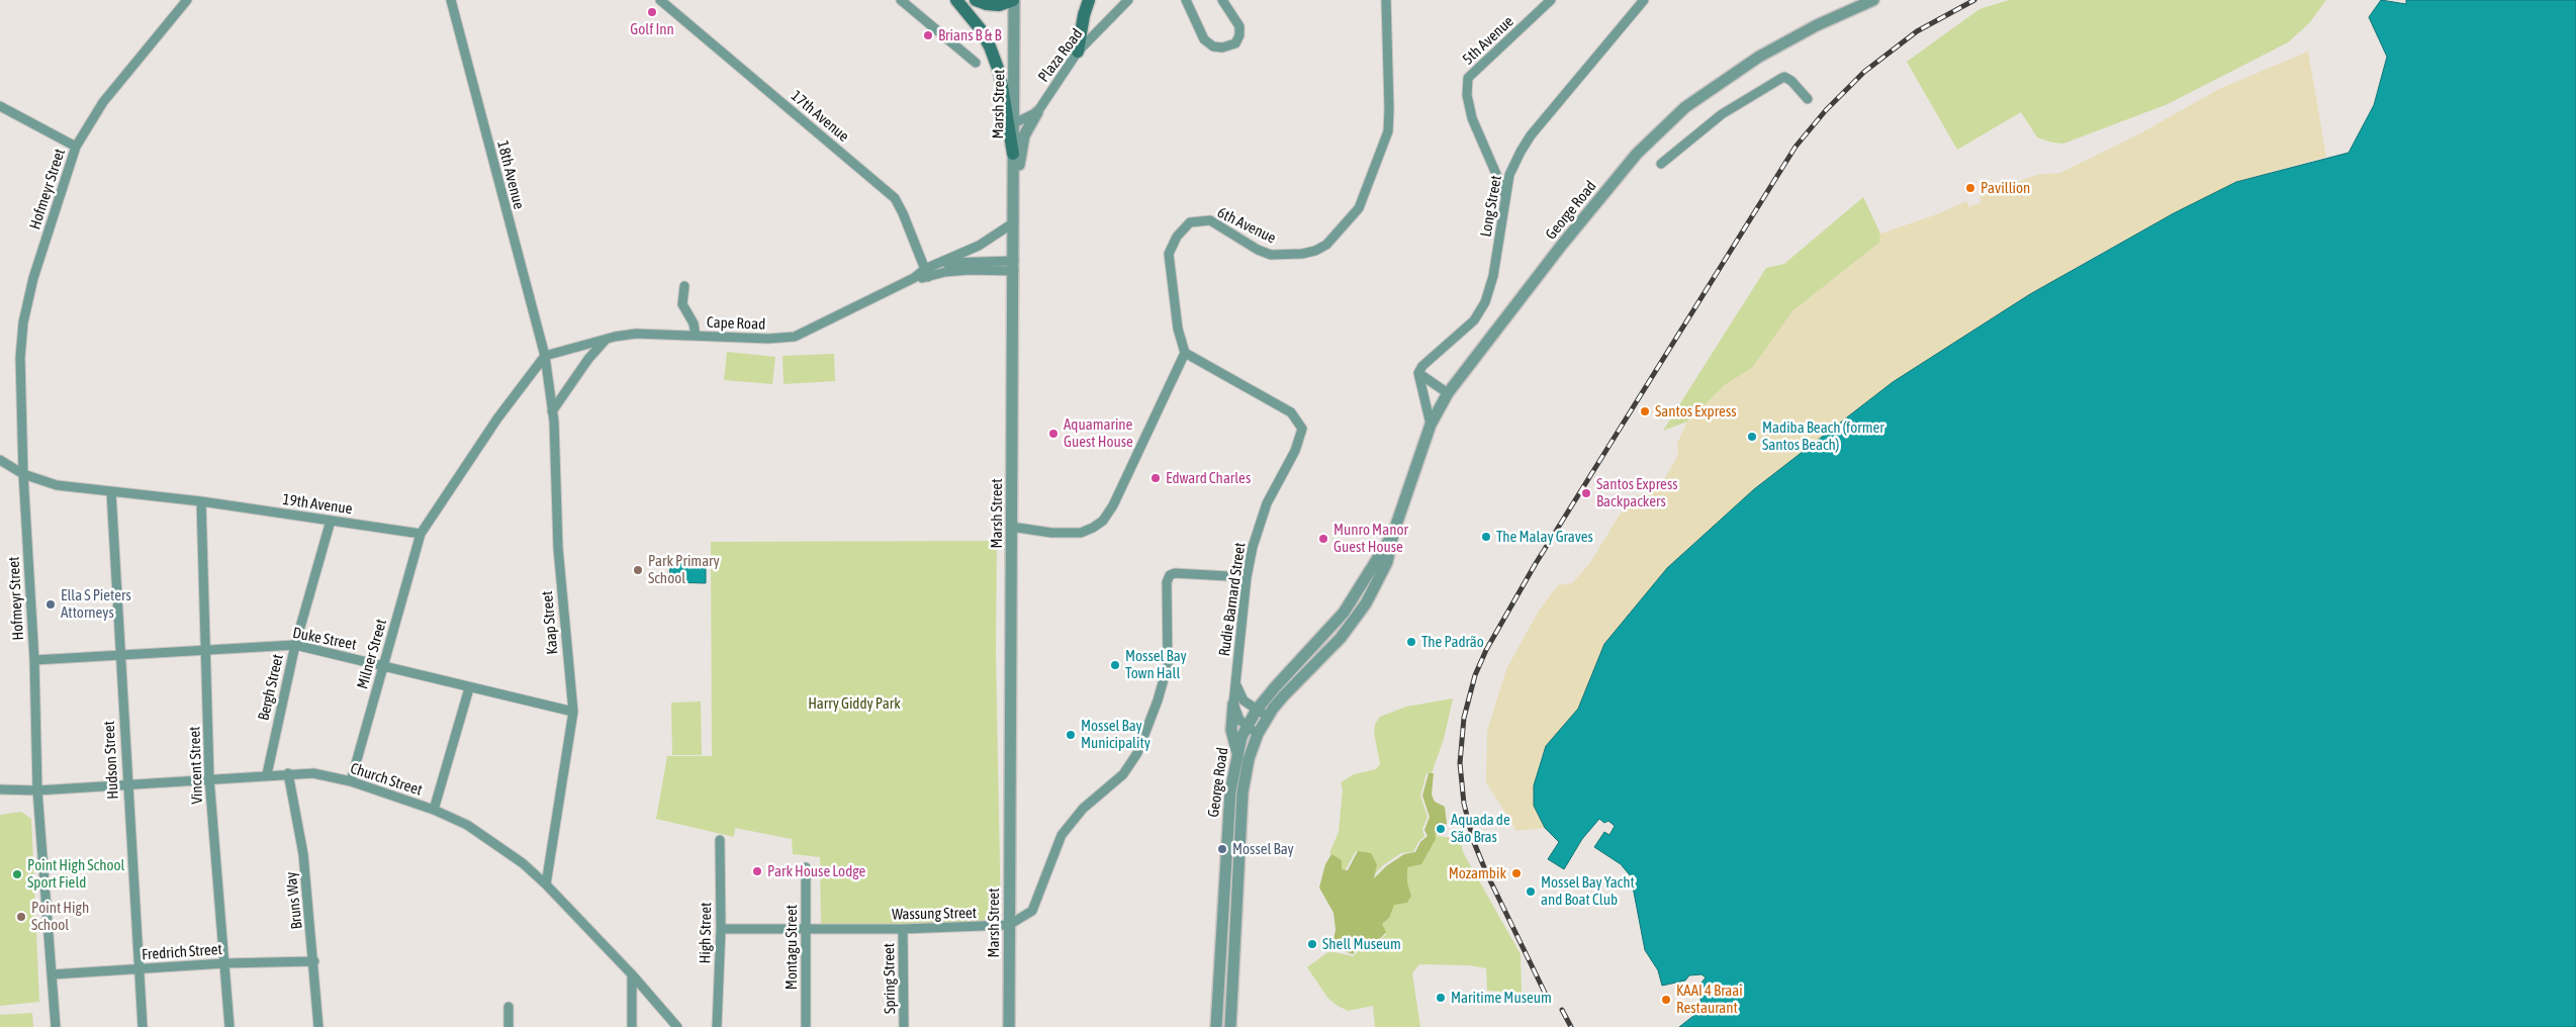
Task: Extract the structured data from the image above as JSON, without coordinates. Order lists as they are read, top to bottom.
{
  "streets": {
    "street": [
      "5th Avenue",
      "Plaza Road",
      "Marsh Street",
      "17th Avenue",
      "18th Avenue",
      "Hofmeyr Street",
      "Long Street",
      "George Road",
      "6th Avenue",
      "Cape Road",
      "19th Avenue",
      "Rudie Barnard Street",
      "Kaap Street",
      "Duke Street",
      "Milner Street",
      "Bergh Street",
      "Hudson Street",
      "Vincent Street",
      "Church Street",
      "Bruns Way",
      "Wassung Street",
      "High Street",
      "Montagu Street",
      "Fredrich Street",
      "Spring Street"
    ]
  },
  "crossings": [
    ["5th Avenue", "Long Street"],
    ["Marsh Street", "Cape Road"],
    ["Marsh Street", "Wassung Street"],
    ["17th Avenue", "Cape Road"],
    ["18th Avenue", "Cape Road"],
    ["18th Avenue", "Kaap Street"],
    ["Hofmeyr Street", "19th Avenue"],
    ["Hofmeyr Street", "Duke Street"],
    ["Hofmeyr Street", "Church Street"],
    ["Hofmeyr Street", "Fredrich Street"],
    ["6th Avenue", "Rudie Barnard Street"],
    ["Cape Road", "Kaap Street"],
    ["19th Avenue", "Milner Street"],
    ["19th Avenue", "Bergh Street"],
    ["19th Avenue", "Hudson Street"],
    ["19th Avenue", "Vincent Street"],
    ["Kaap Street", "Duke Street"],
    ["Kaap Street", "Church Street"],
    ["Duke Street", "Milner Street"],
    ["Duke Street", "Bergh Street"],
    ["Duke Street", "Hudson Street"],
    ["Duke Street", "Vincent Street"],
    ["Milner Street", "Church Street"],
    ["Bergh Street", "Church Street"],
    ["Hudson Street", "Church Street"],
    ["Hudson Street", "Fredrich Street"],
    ["Vincent Street", "Church Street"],
    ["Vincent Street", "Fredrich Street"],
    ["Church Street", "Bruns Way"],
    ["Bruns Way", "Fredrich Street"],
    ["Wassung Street", "High Street"],
    ["Wassung Street", "Montagu Street"],
    ["Wassung Street", "Spring Street"]
  ],
  "parks": ["Harry Giddy Park"],
  "places": [
    "Golf Inn",
    "Brians B & B",
    "Pavillion",
    "Santos Express",
    "Aquamarine Guest House",
    "Madiba Beach (former Santos Beach)",
    "Edward Charles",
    "Santos Express Backpackers",
    "The Malay Graves",
    "Munro Manor Guest House",
    "Park Primary School",
    "Ella S Pieters Attorneys",
    "The Padrão",
    "Mossel Bay Town Hall",
    "Mossel Bay Municipality",
    "Aquada de São Bras",
    "Mossel Bay",
    "Park House Lodge",
    "Mozambik",
    "Point High School Sport Field",
    "Mossel Bay Yacht and Boat Club",
    "Point High School",
    "Shell Museum",
    "Maritime Museum",
    "KAAI 4 Braai Restaurant"
  ]
}
